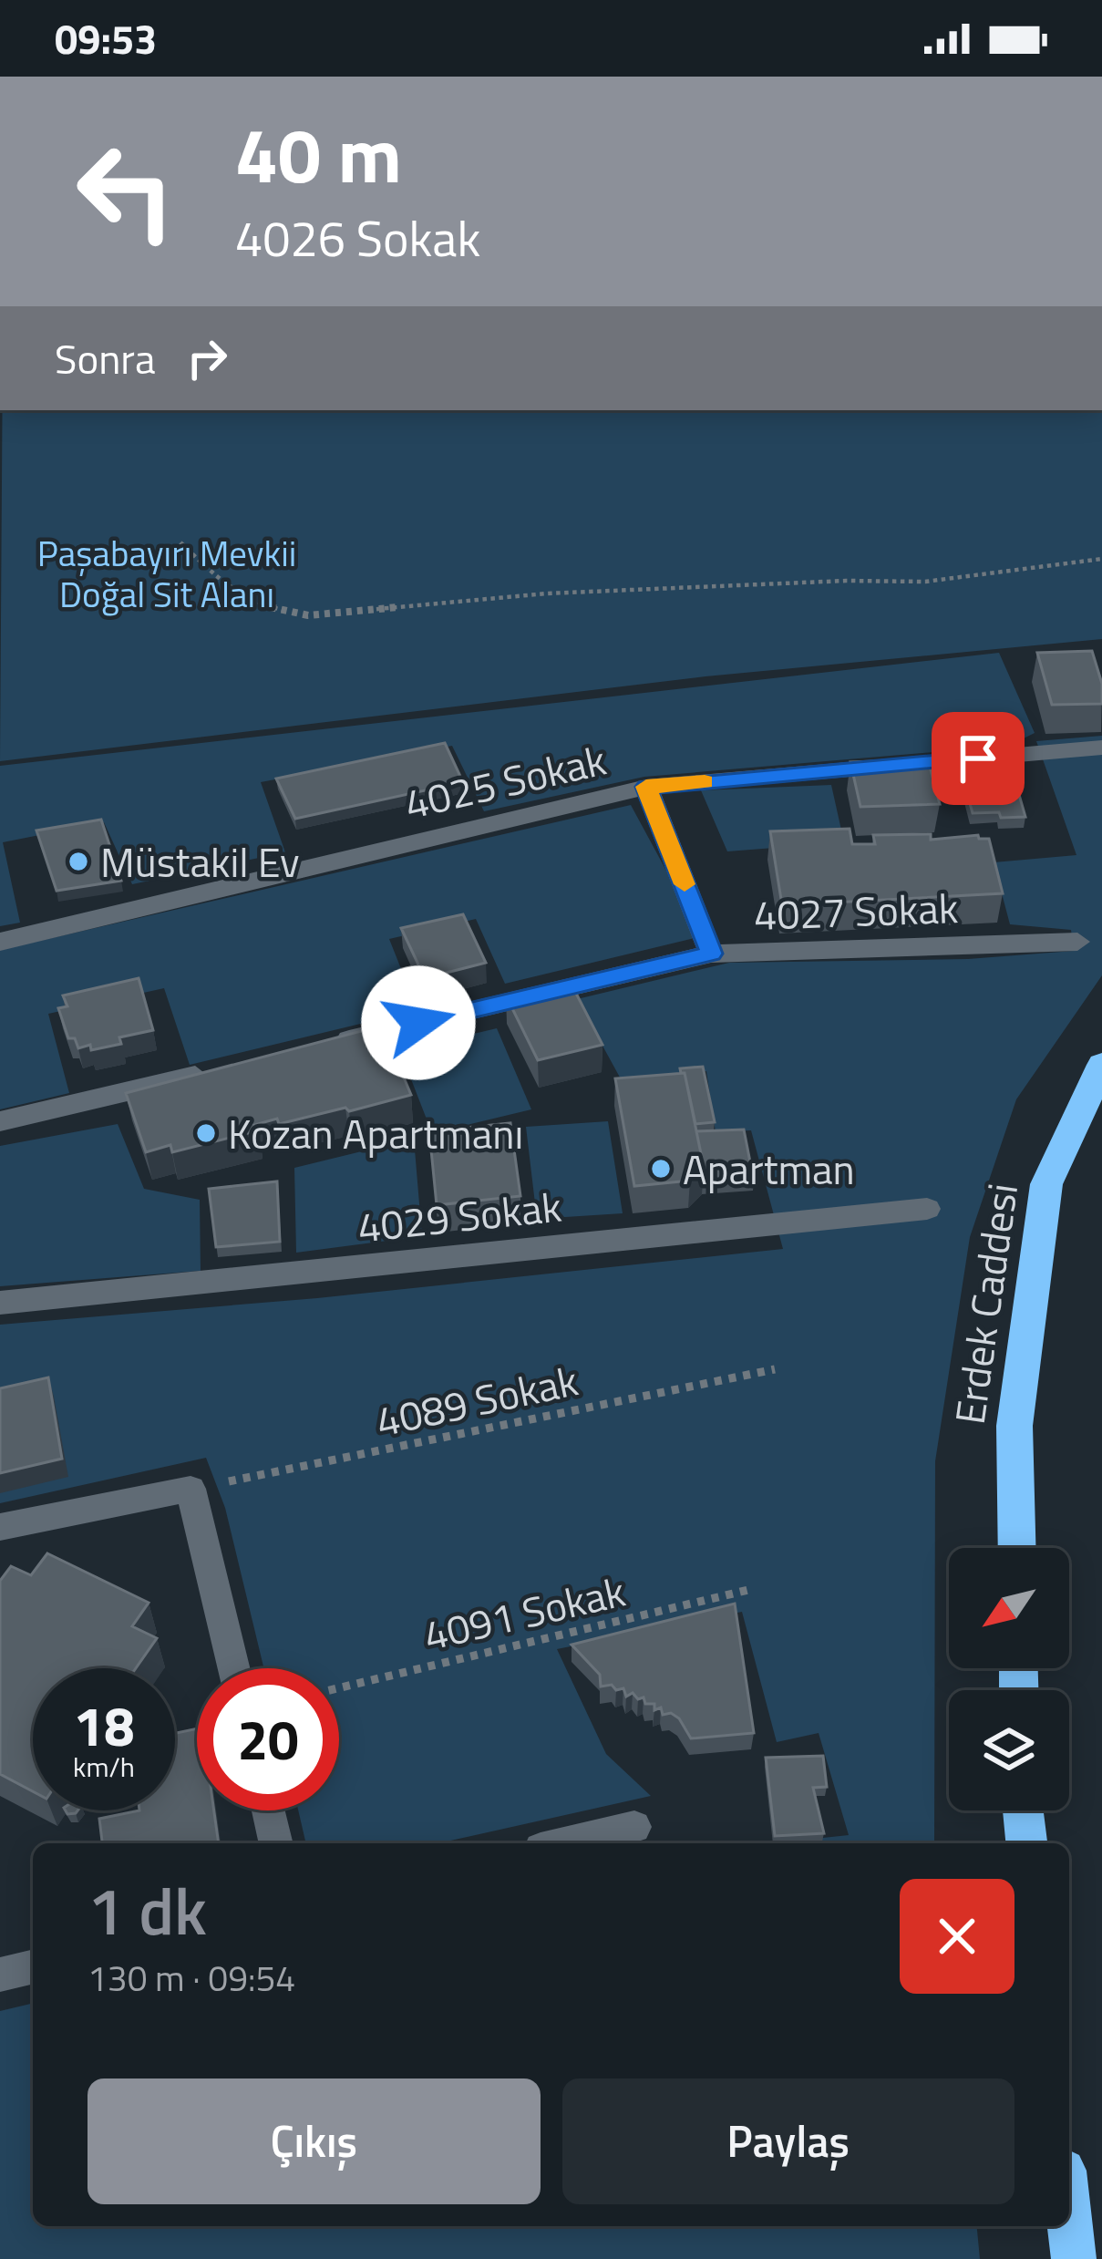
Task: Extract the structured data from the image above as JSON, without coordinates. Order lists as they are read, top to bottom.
{
  "streets": {
    "highway": ["Erdek Caddesi"],
    "lane": ["4025 Sokak", "4027 Sokak", "4029 Sokak"],
    "path": ["4089 Sokak", "4091 Sokak"]
  },
  "parks": ["Paşabayırı Mevkii Doğal Sit Alanı"],
  "places": ["Müstakil Ev", "Kozan Apartmanı", "Apartman"],
  "north": "bottom left",
  "page": {
    "status": "09:53",
    "turn": ["40 m", "4026 Sokak"],
    "then": "Sonra",
    "speed": "18 km/h",
    "limit": "20",
    "heading": ["1 dk", "130 m · 09:54"],
    "buttons": ["Çıkış", "Paylaş"]
  }
}
